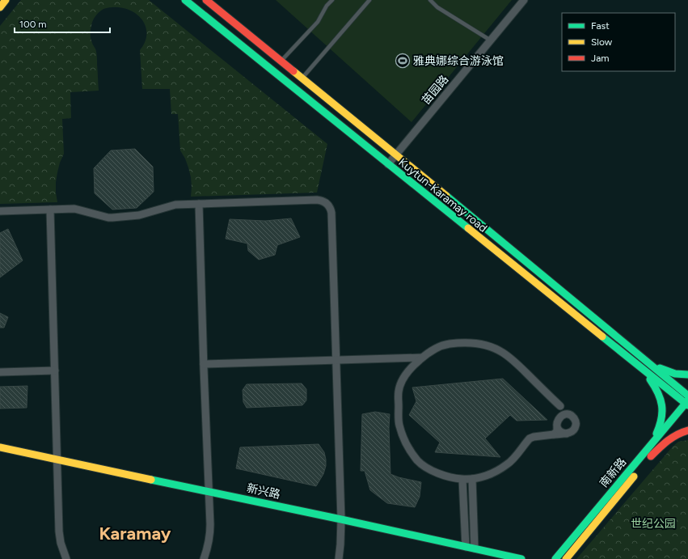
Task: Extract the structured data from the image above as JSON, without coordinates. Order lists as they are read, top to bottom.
{
  "streets": {
    "main road": ["Kuytun-Karamay road", "南新路", "新兴路"],
    "street": ["苗园路"]
  },
  "crossings": [
    ["苗园路", "Kuytun-Karamay road"],
    ["Kuytun-Karamay road", "南新路"]
  ],
  "districts": ["Karamay"],
  "parks": ["世纪公园"],
  "places": {
    "sports": ["雅典娜综合游泳馆"]
  },
  "legend": ["Fast", "Slow", "Jam"],
  "scale_bar": "100 m"
}
